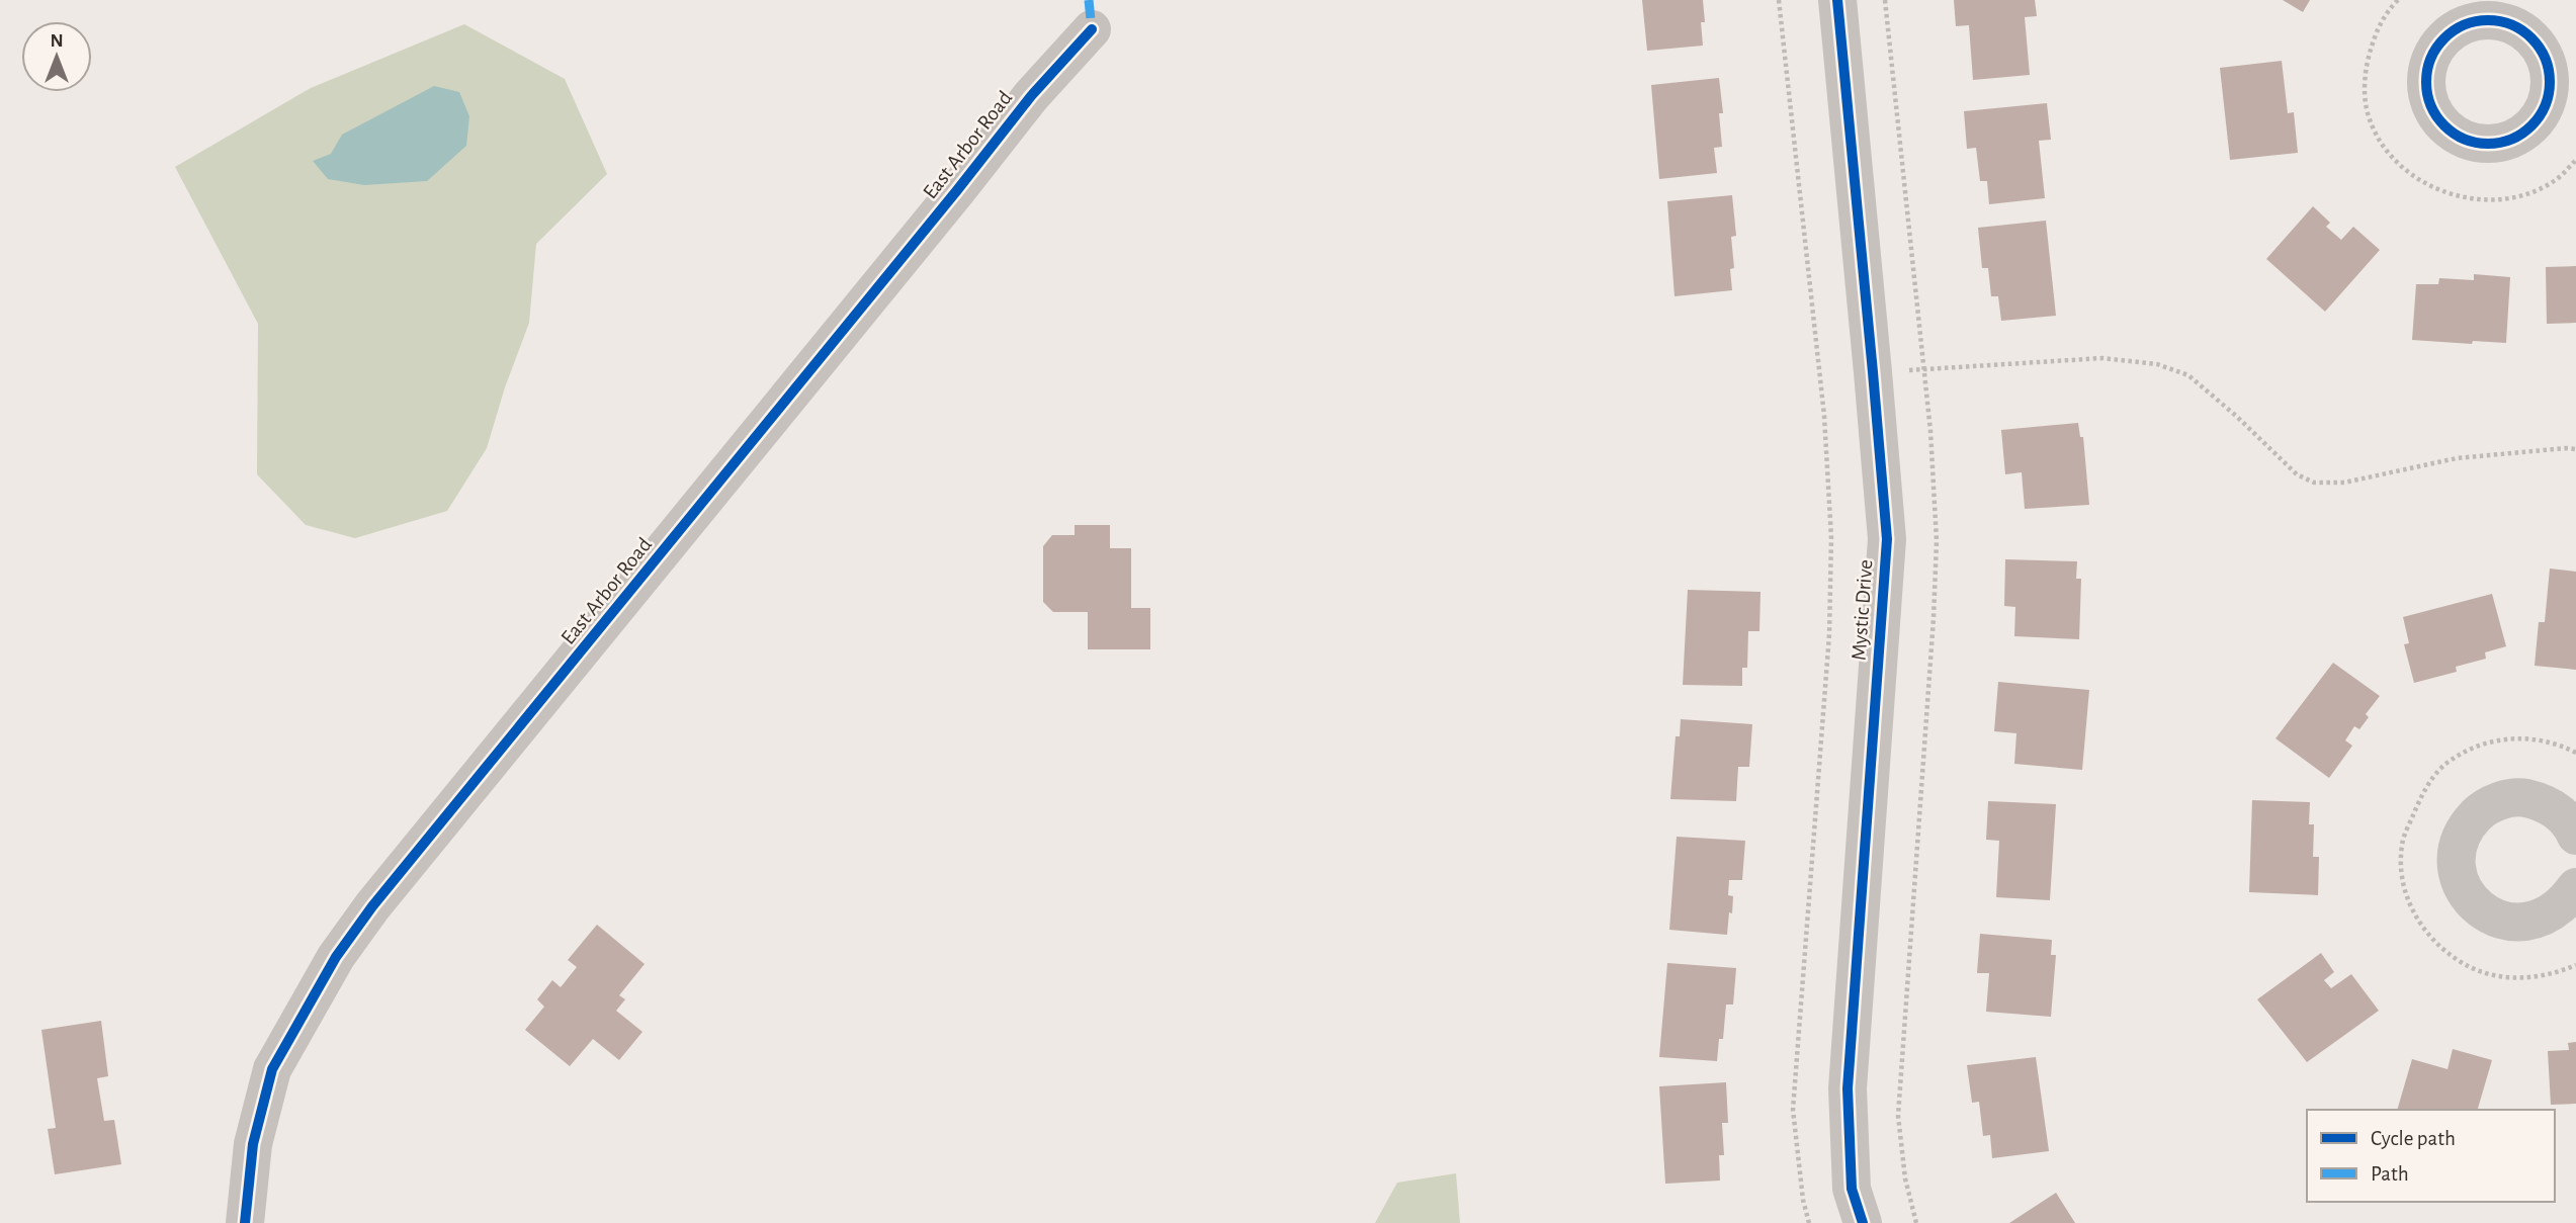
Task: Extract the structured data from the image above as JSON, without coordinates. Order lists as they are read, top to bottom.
{
  "streets": {
    "street": ["East Arbor Road", "Mystic Drive"]
  },
  "legend": ["Cycle path", "Path"],
  "north": "top"
}
